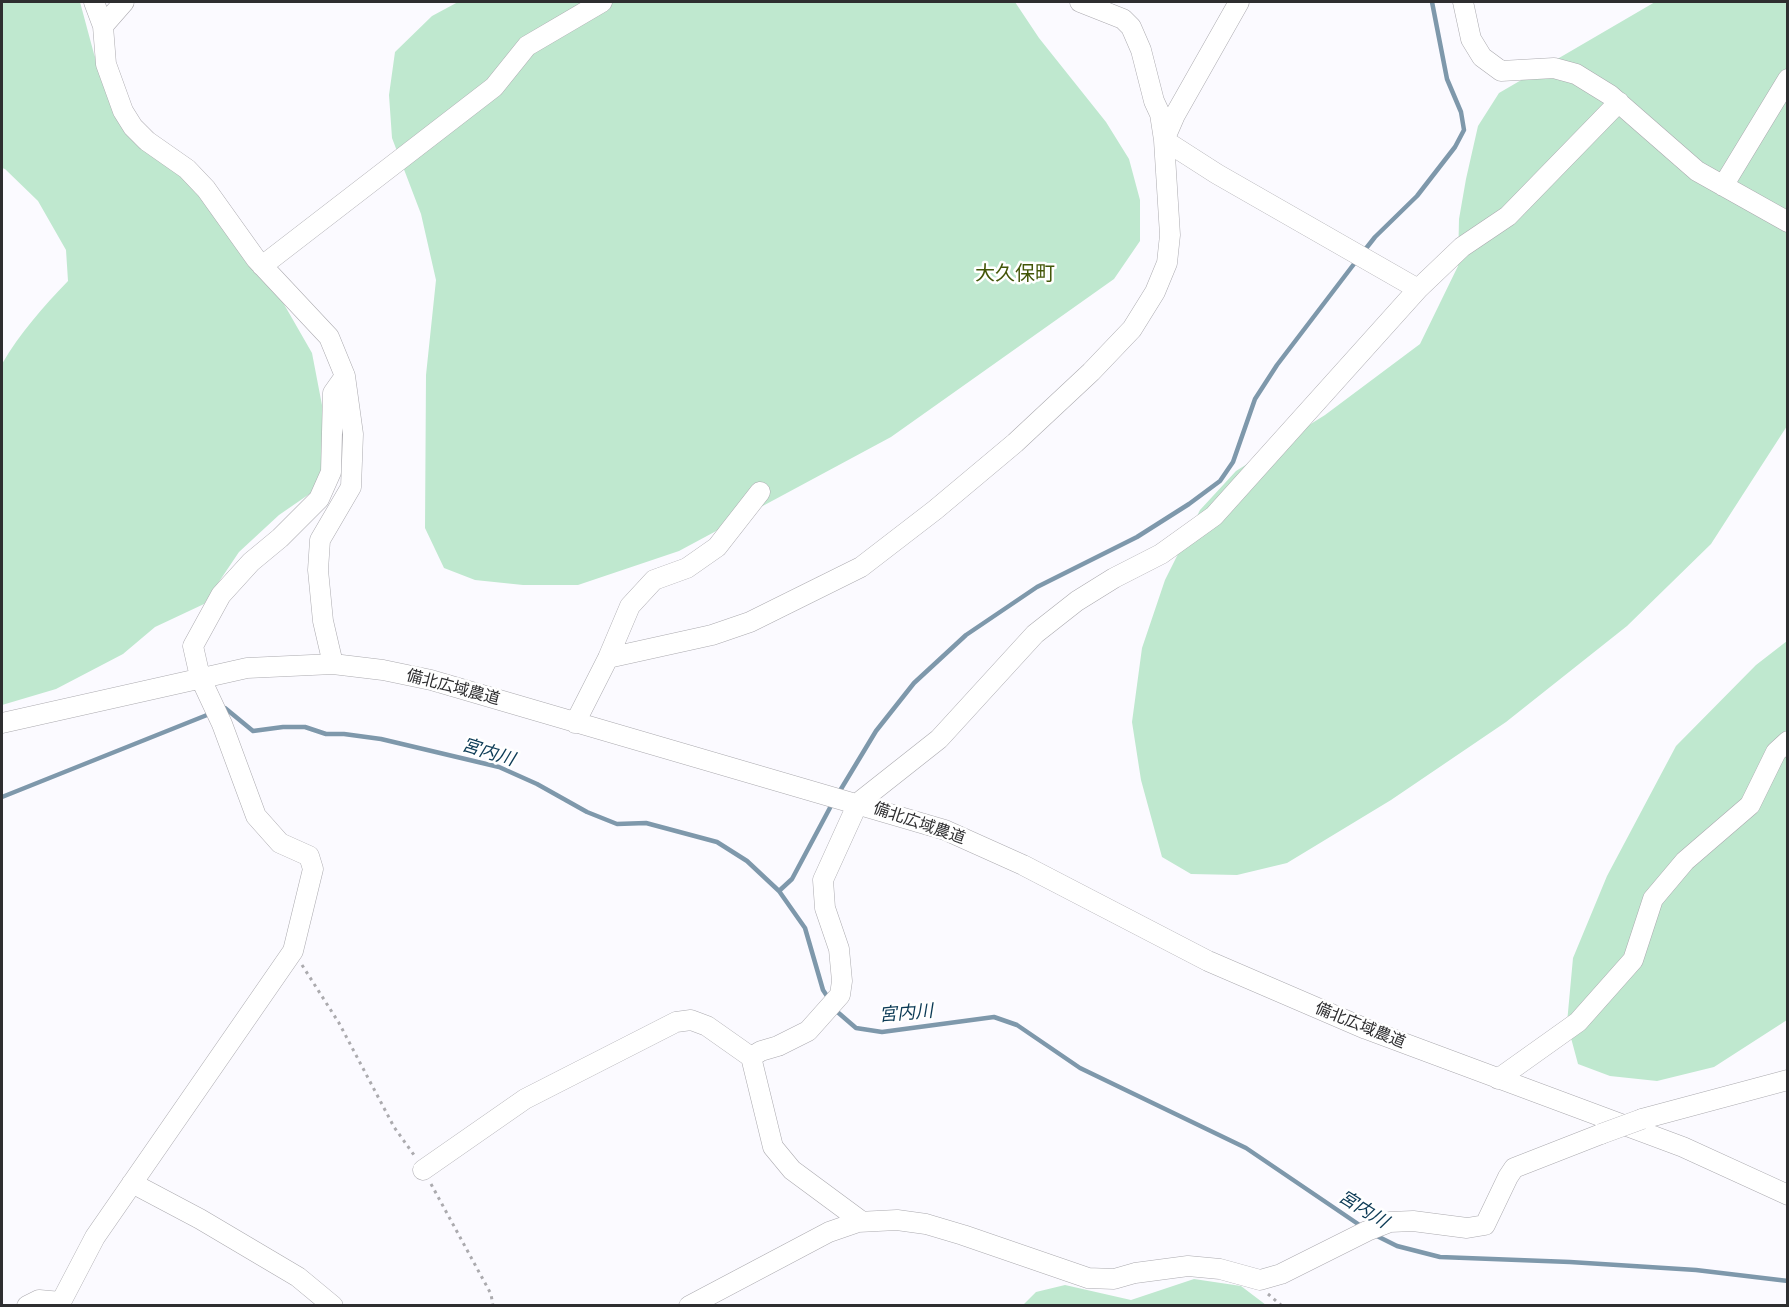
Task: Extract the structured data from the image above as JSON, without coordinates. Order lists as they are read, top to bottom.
{
  "streets": {
    "street": ["備北広域農道"]
  },
  "districts": ["大久保町"],
  "water": ["宮内川"]
}
